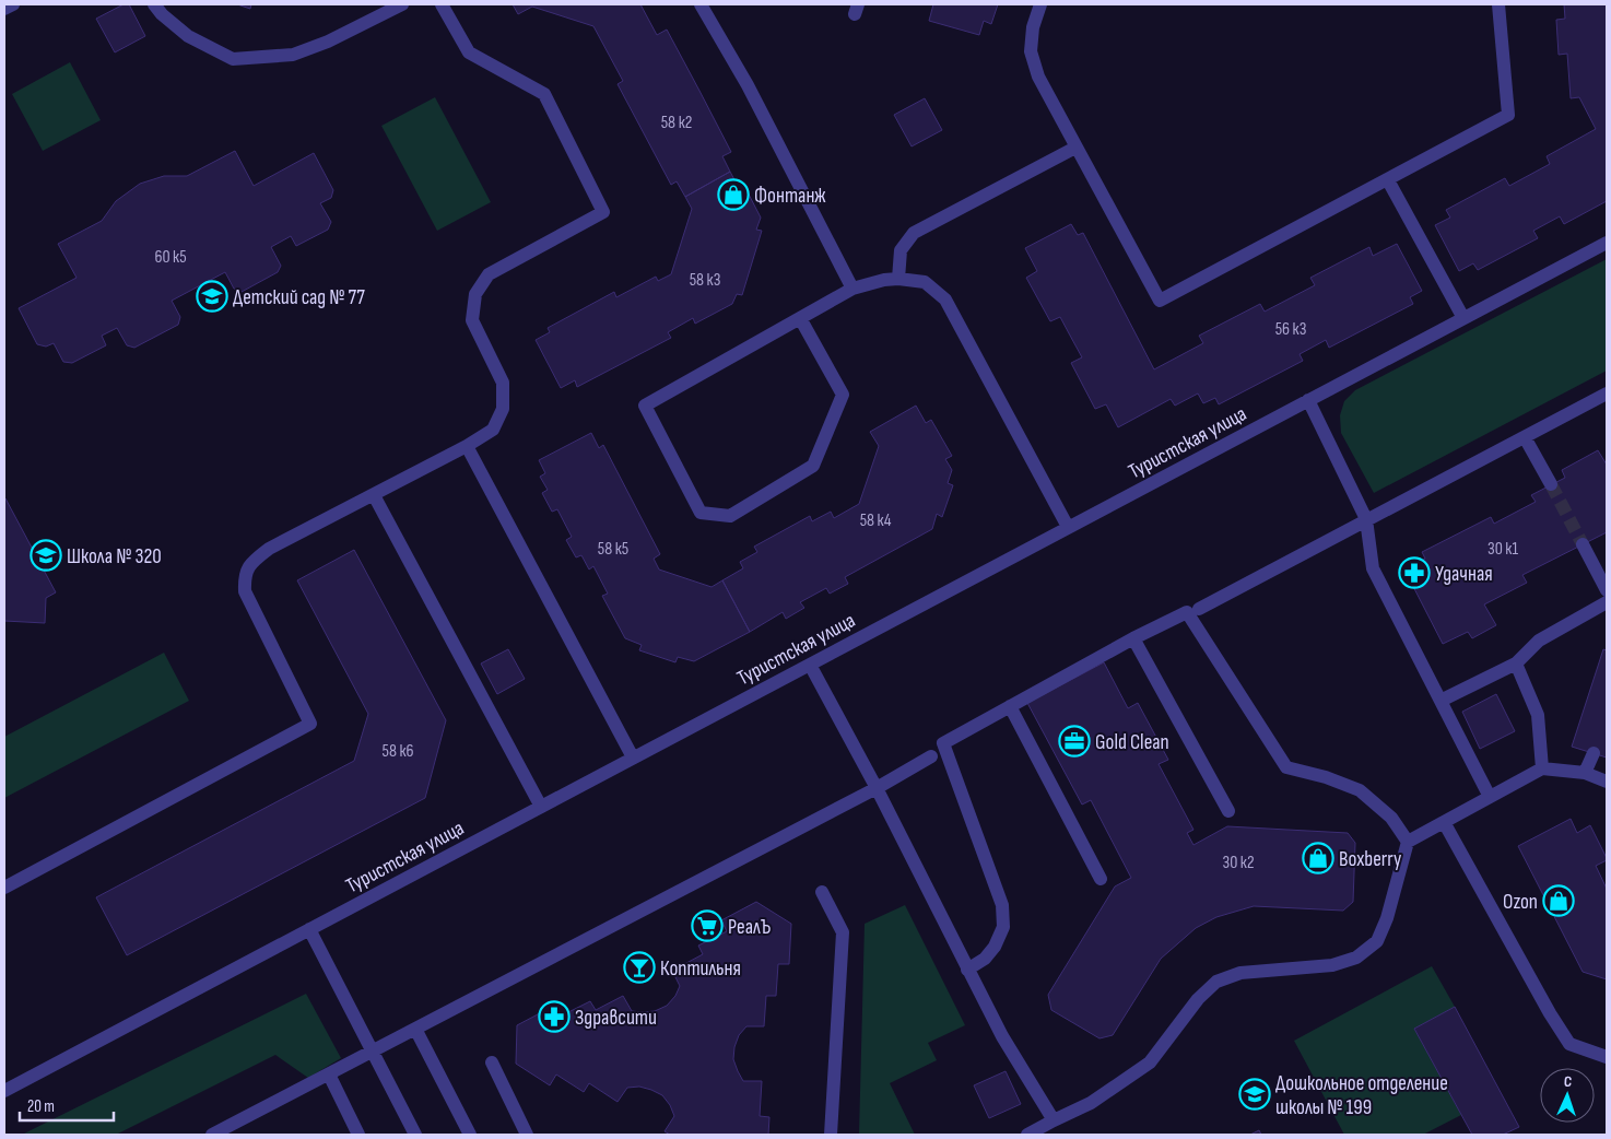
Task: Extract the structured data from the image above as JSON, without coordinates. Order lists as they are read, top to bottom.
{
  "streets": {
    "street": ["Туристская улица"]
  },
  "places": {
    "shop": ["Фонтанж", "Boxberry", "Ozon"],
    "school or university": ["Детский сад № 77", "Школа № 320", "Дошкольное отделение школы № 199"],
    "pharmacy": ["Удачная", "Здравсити"],
    "office": ["Gold Clean"],
    "supermarket": ["РеалЪ"],
    "bar": ["Коптильня"]
  },
  "house_numbers": [
    "58 к2",
    "60 к5",
    "58 к3",
    "56 к3",
    "58 к4",
    "58 к5",
    "30 к1",
    "58 к6",
    "30 к2"
  ],
  "scale_bar": "20 m",
  "north": "top"
}
